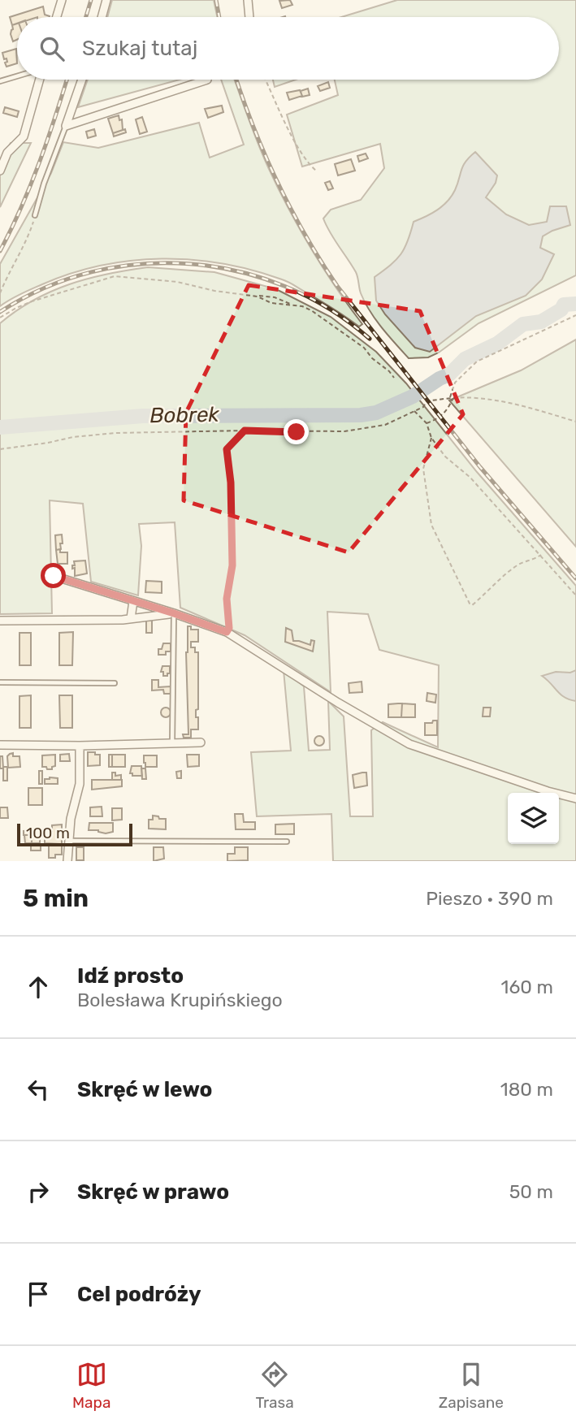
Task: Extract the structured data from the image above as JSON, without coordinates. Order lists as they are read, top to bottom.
{
  "water": ["Bobrek"],
  "scale_bar": "100 m",
  "page": {
    "search": "Szukaj tutaj",
    "scale": "100 m",
    "heading": ["5 min", "Pieszo · 390 m"],
    "list": [
      ["Idź prosto", "Bolesława Krupińskiego", "160 m"],
      ["Skręć w lewo", "180 m"],
      ["Skręć w prawo", "50 m"],
      "Cel podróży"
    ],
    "nav": ["Mapa", "Trasa", "Zapisane"]
  }
}
